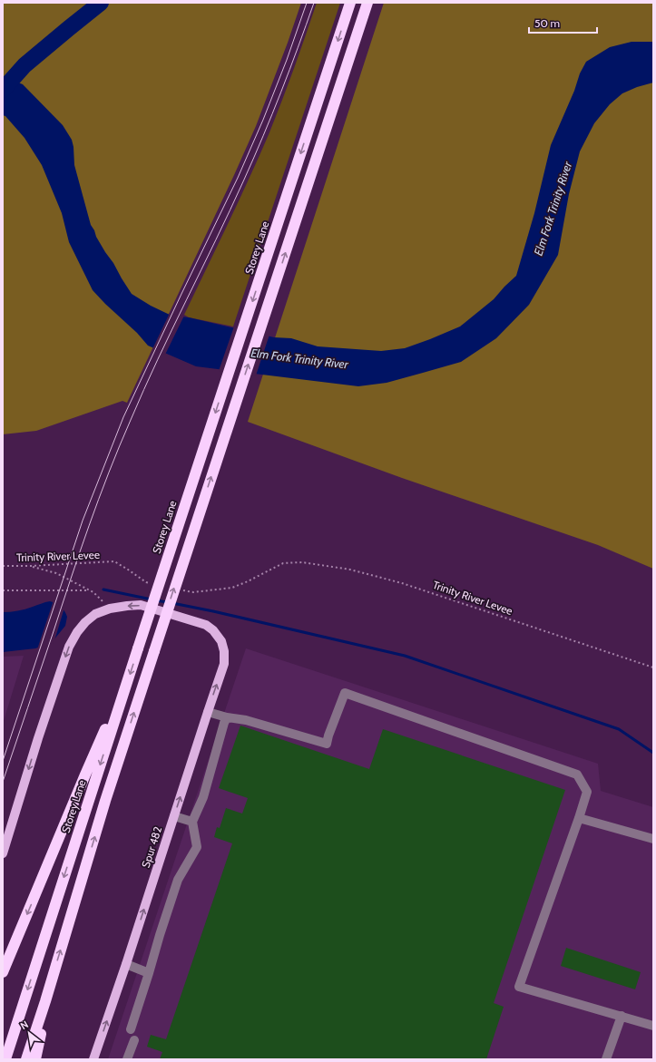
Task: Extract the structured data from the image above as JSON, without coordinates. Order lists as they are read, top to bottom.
{
  "streets": {
    "highway": ["Storey Lane"],
    "main road": ["Spur 482"],
    "path": ["Trinity River Levee"]
  },
  "one_way": ["Spur 482"],
  "water": ["Elm Fork Trinity River"],
  "scale_bar": "50 m",
  "north": "top left"
}
